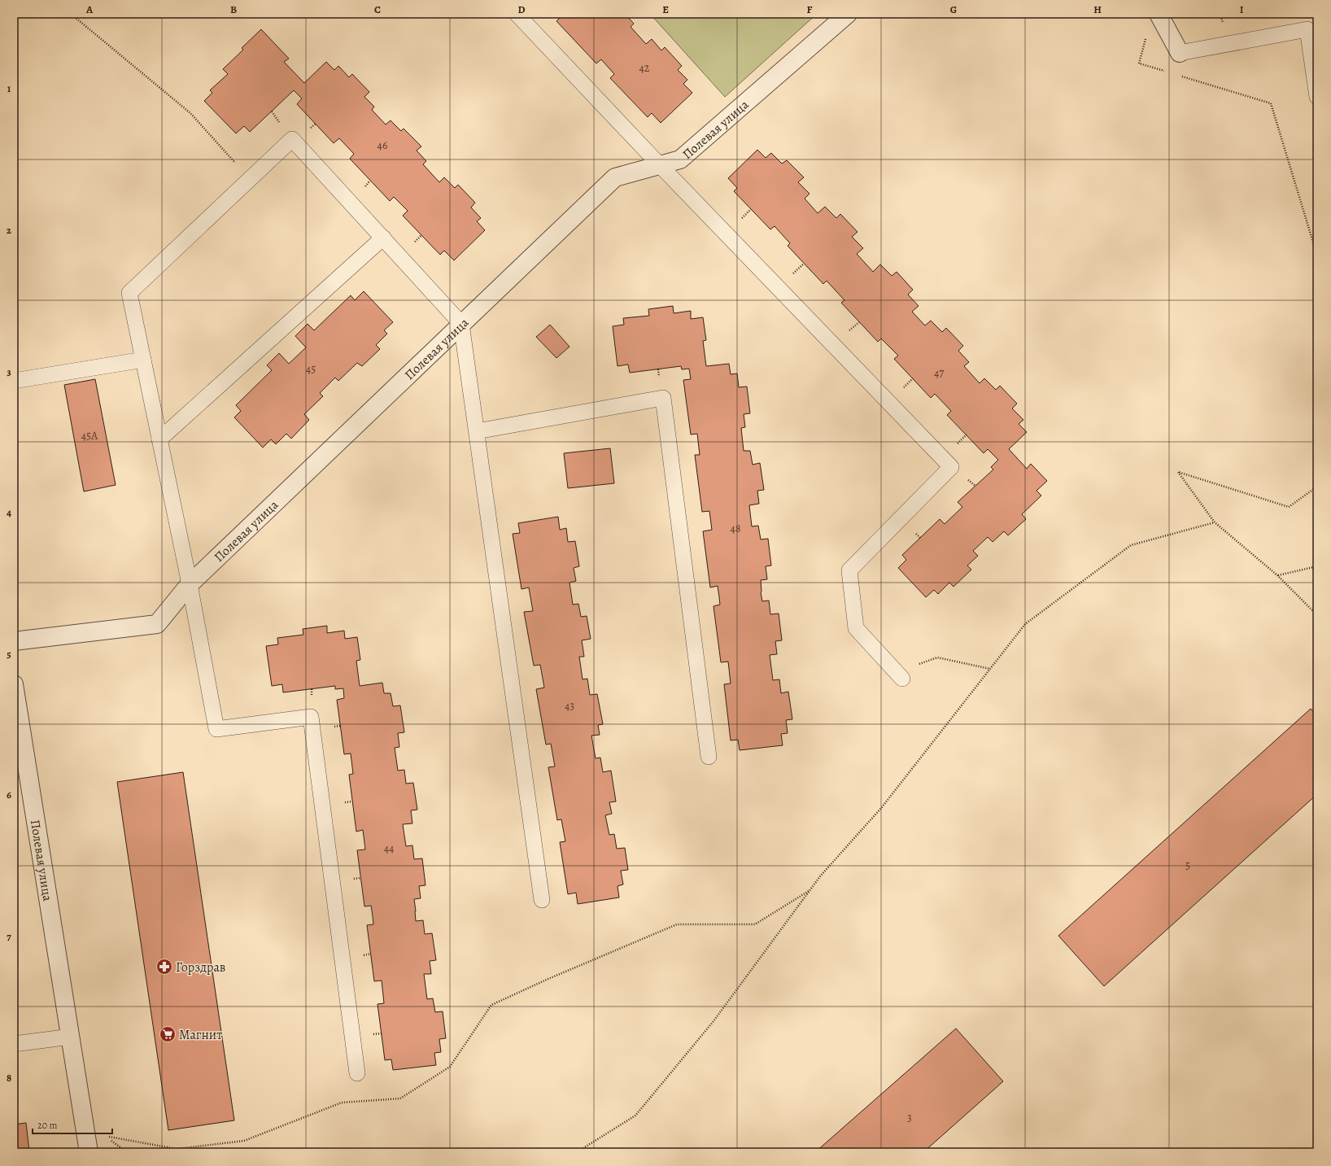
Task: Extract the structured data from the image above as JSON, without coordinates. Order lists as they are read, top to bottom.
{
  "streets": {
    "street": ["Полевая улица"]
  },
  "places": {
    "pharmacy": ["Горздрав"],
    "supermarket": ["Магнит"]
  },
  "house_numbers": [
    "42",
    "46",
    "45",
    "47",
    "45А",
    "48",
    "43",
    "44",
    "5",
    "3"
  ],
  "scale_bar": "20 m",
  "grid": {
    "columns": [
      "A",
      "B",
      "C",
      "D",
      "E",
      "F",
      "G",
      "H",
      "I"
    ],
    "rows": [
      "1",
      "2",
      "3",
      "4",
      "5",
      "6",
      "7",
      "8"
    ]
  }
}
